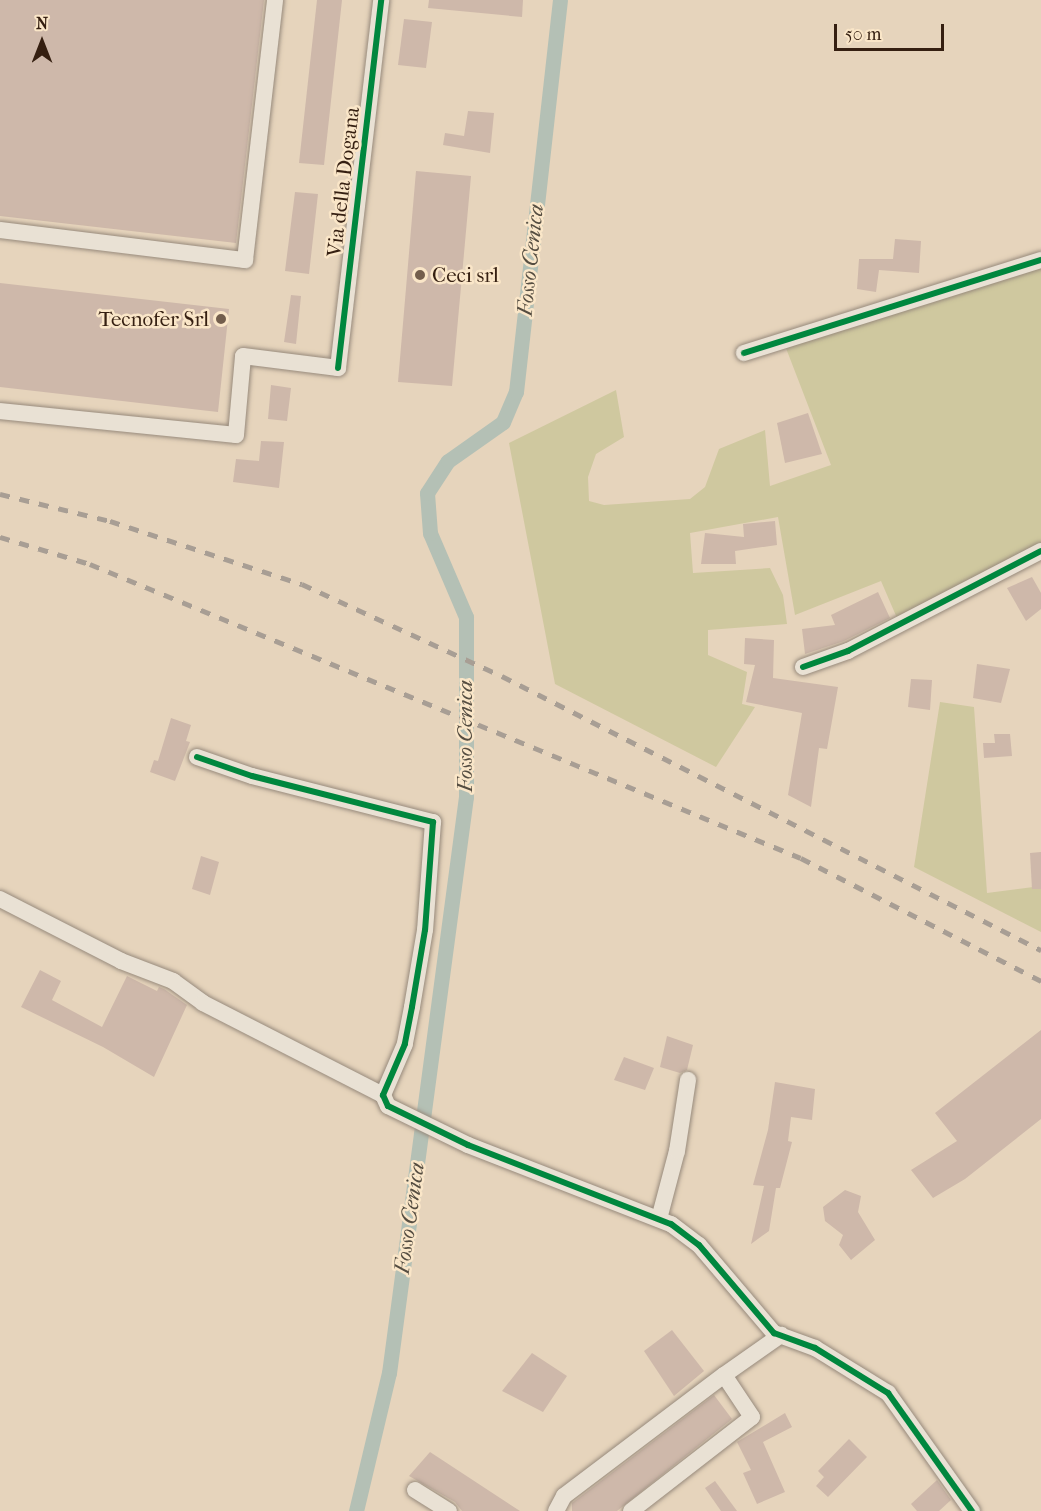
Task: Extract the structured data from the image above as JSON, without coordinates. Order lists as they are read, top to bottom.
{
  "streets": {
    "street": ["Via della Dogana"]
  },
  "water": ["Fosso Cenica"],
  "places": ["Ceci srl", "Tecnofer Srl"],
  "scale_bar": "50 m",
  "north": "top"
}
